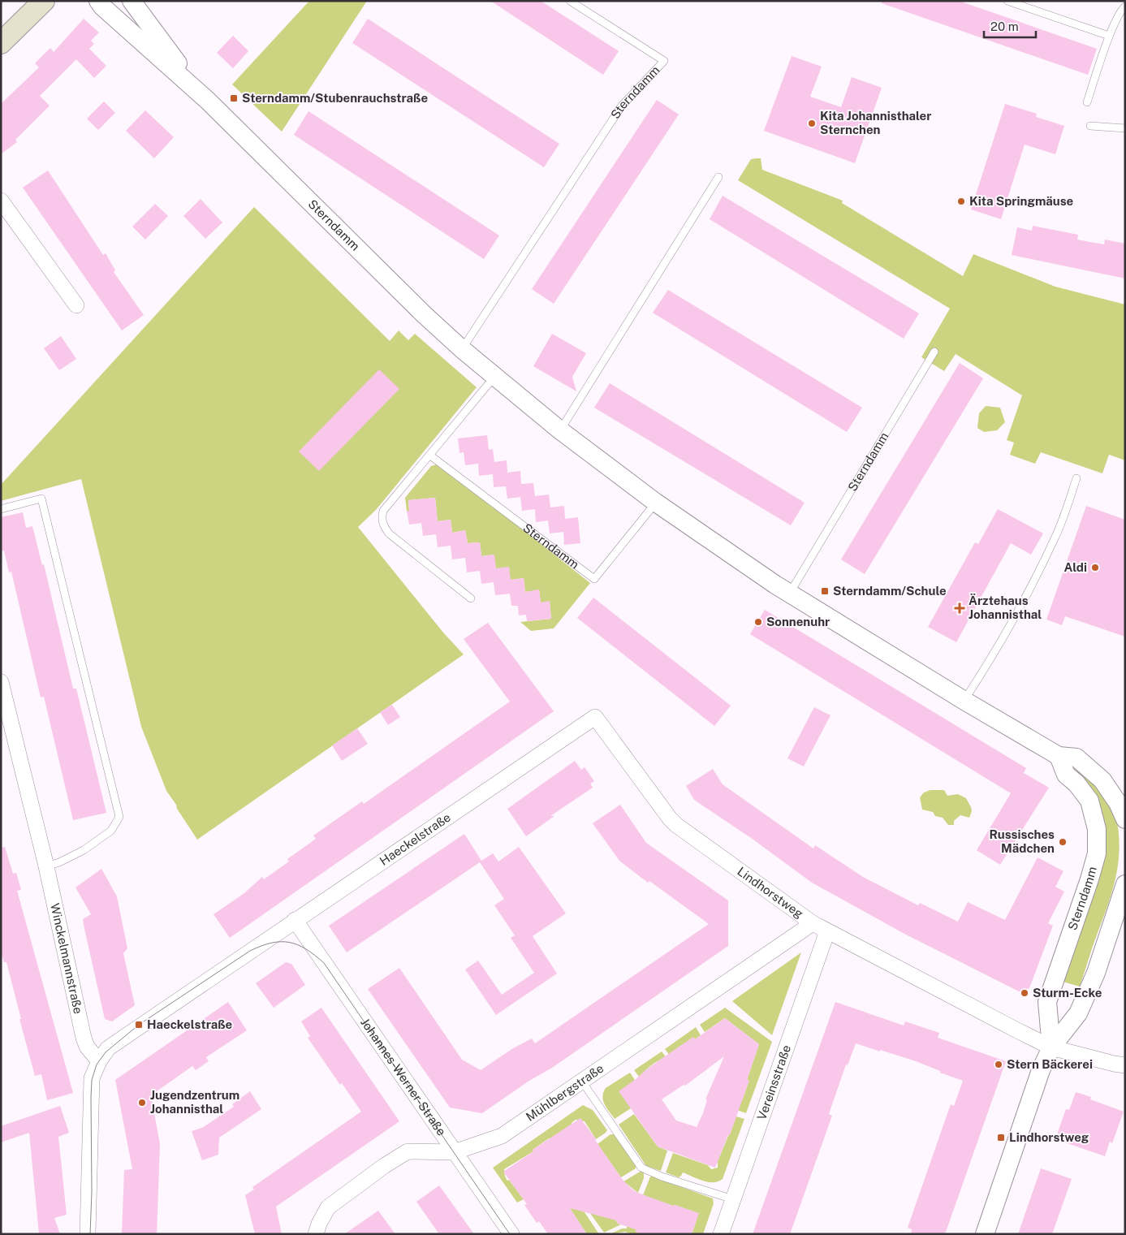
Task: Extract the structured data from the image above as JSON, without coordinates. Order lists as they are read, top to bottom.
{
  "streets": {
    "street": [
      "Sterndamm",
      "Haeckelstraße",
      "Lindhorstweg",
      "Winckelmannstraße",
      "Johannes-Werner-Straße",
      "Vereinsstraße",
      "Mühlbergstraße"
    ]
  },
  "crossings": [
    ["Sterndamm", "Lindhorstweg"],
    ["Haeckelstraße", "Lindhorstweg"],
    ["Haeckelstraße", "Winckelmannstraße"],
    ["Haeckelstraße", "Johannes-Werner-Straße"],
    ["Lindhorstweg", "Vereinsstraße"],
    ["Lindhorstweg", "Mühlbergstraße"],
    ["Johannes-Werner-Straße", "Mühlbergstraße"]
  ],
  "places": {
    "transit": [
      "Sterndamm/Stubenrauchstraße",
      "Sterndamm/Schule",
      "Haeckelstraße",
      "Lindhorstweg"
    ],
    "other": [
      "Kita Johannisthaler Sternchen",
      "Kita Springmäuse",
      "Aldi",
      "Sonnenuhr",
      "Russisches Mädchen",
      "Sturm-Ecke",
      "Stern Bäckerei",
      "Jugendzentrum Johannisthal"
    ],
    "health": ["Ärztehaus Johannisthal"]
  },
  "scale_bar": "20 m"
}
